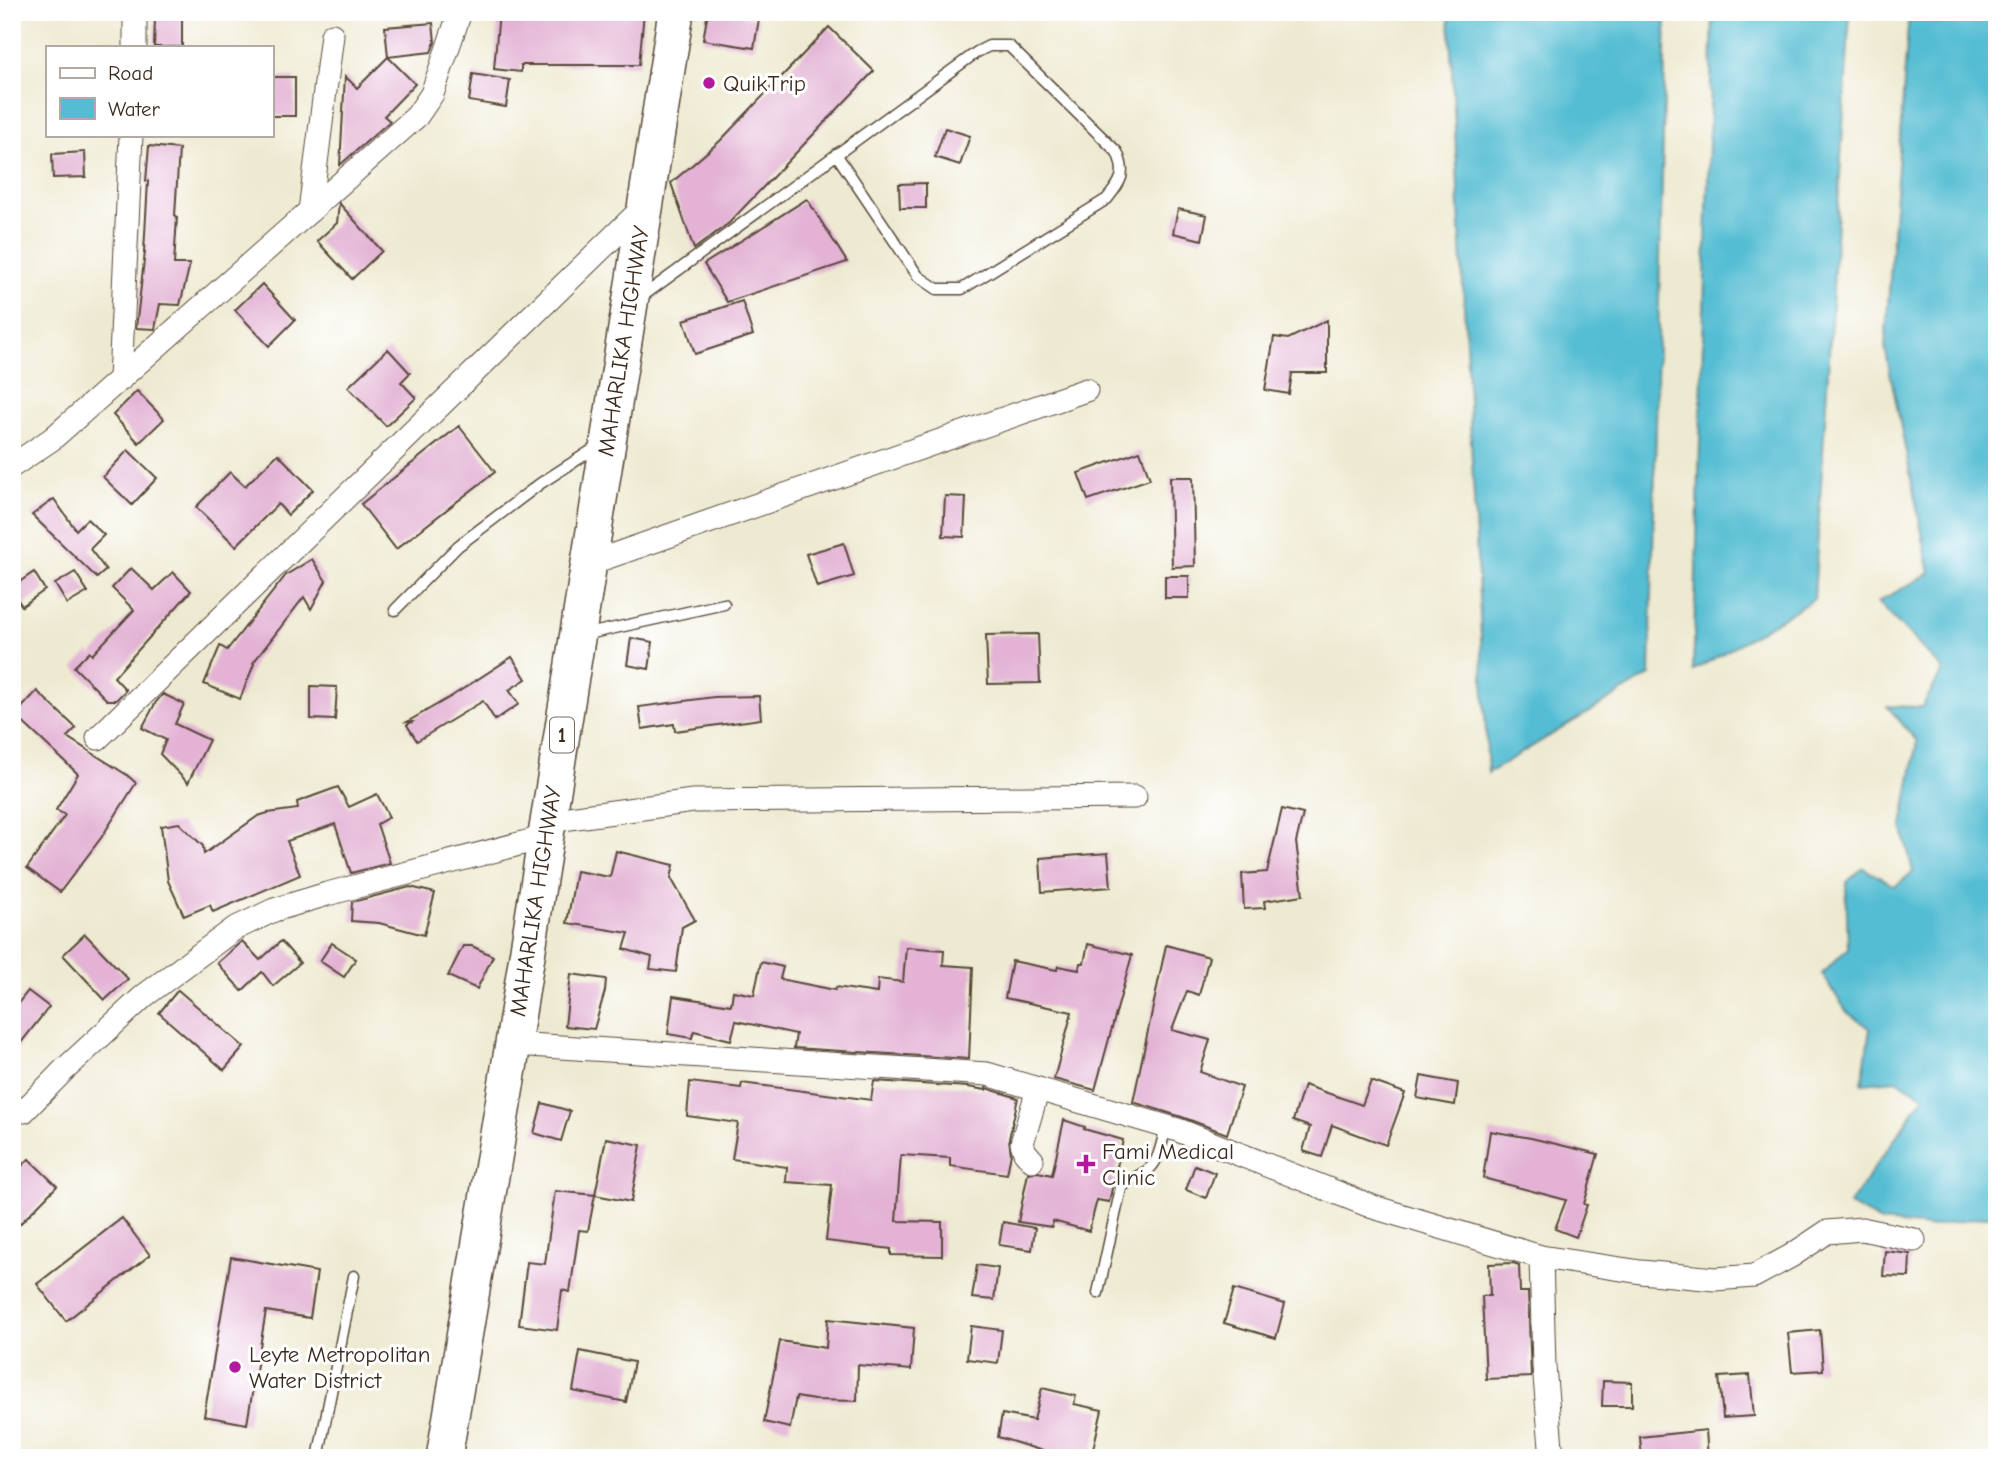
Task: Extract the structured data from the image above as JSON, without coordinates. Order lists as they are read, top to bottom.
{
  "streets": {
    "main road": ["MAHARLIKA HIGHWAY", "1"]
  },
  "places": {
    "other": ["QuikTrip", "Leyte Metropolitan Water District"],
    "health": ["Fami Medical Clinic"]
  },
  "legend": ["Road", "Water"]
}
